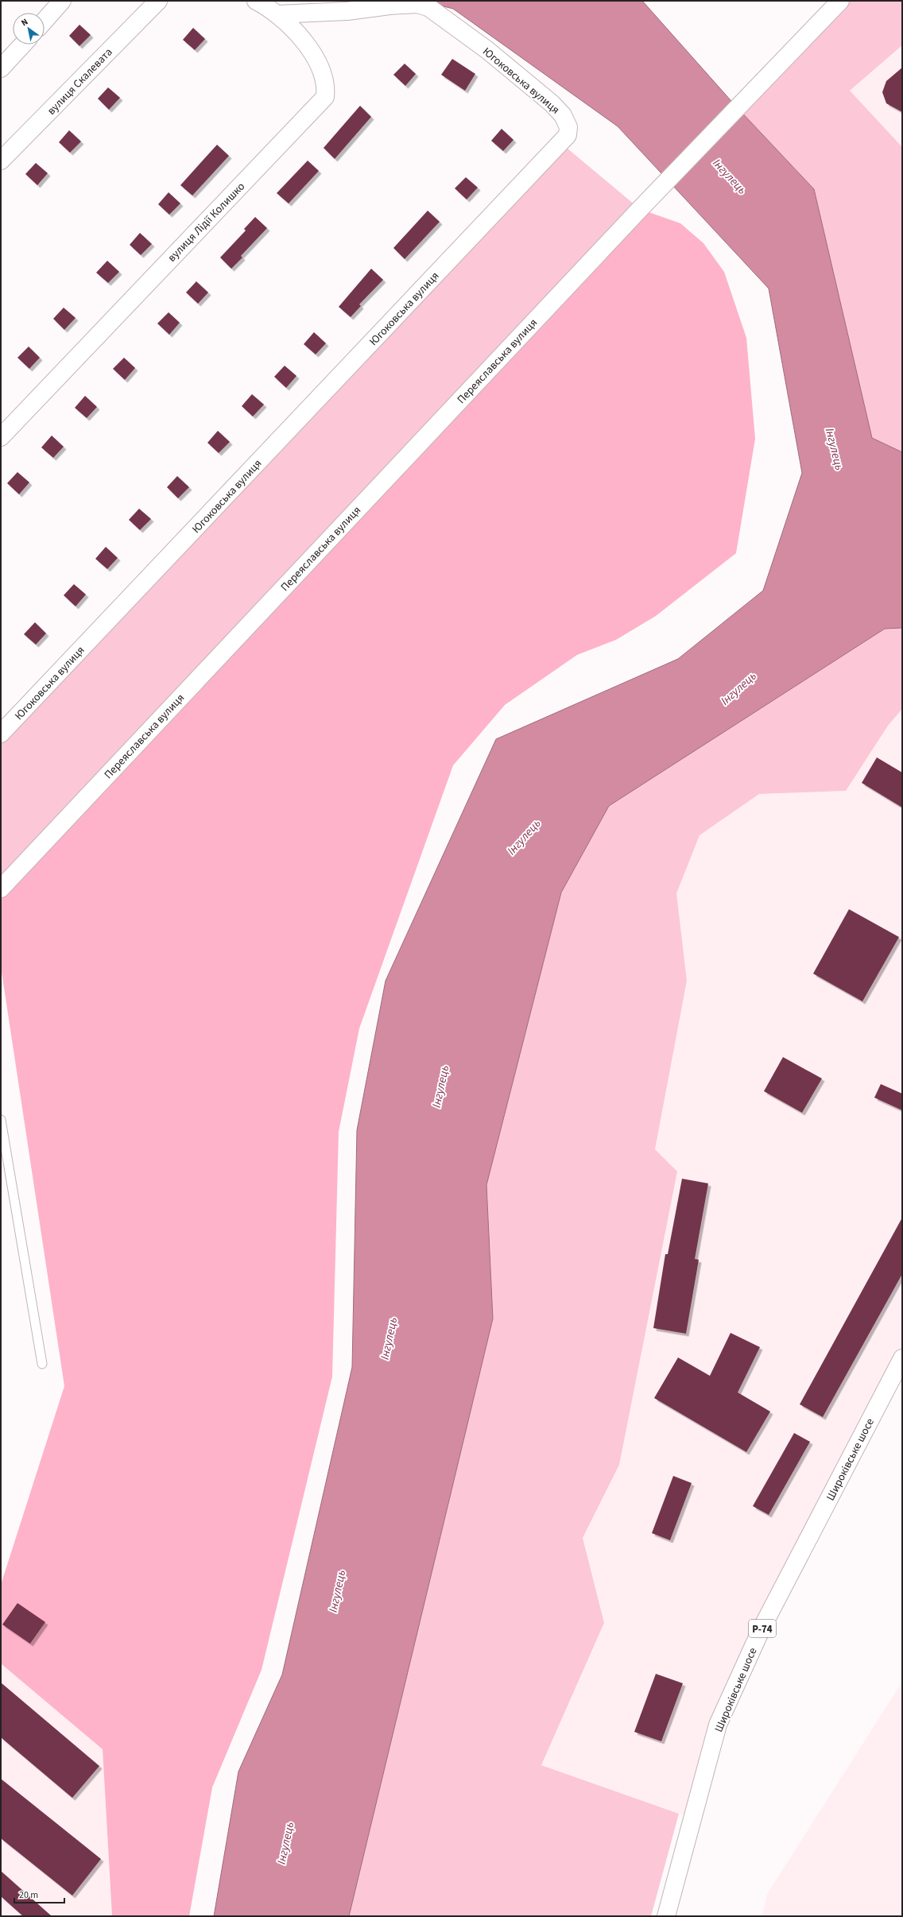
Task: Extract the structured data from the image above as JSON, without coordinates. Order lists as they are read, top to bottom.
{
  "streets": {
    "street": [
      "Югоковська вулиця",
      "вулиця Скалевата",
      "вулиця Лідії Колишко",
      "Переяславська вулиця",
      "Широківське шосе",
      "Р-74"
    ]
  },
  "crossings": [
    ["Югоковська вулиця", "вулиця Лідії Колишко"]
  ],
  "water": ["Інгулець"],
  "scale_bar": "20 m",
  "north": "top left"
}
